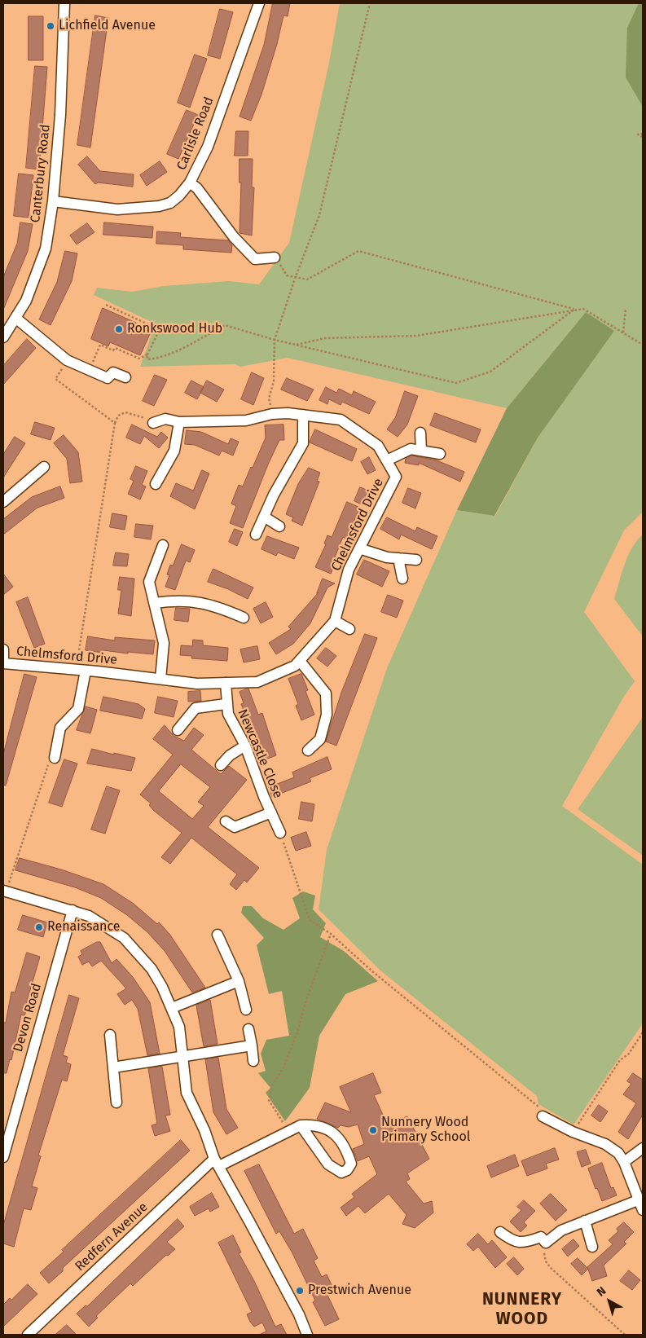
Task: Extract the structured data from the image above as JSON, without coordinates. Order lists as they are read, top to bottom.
{
  "streets": {
    "street": [
      "Carlisle Road",
      "Canterbury Road",
      "Chelmsford Drive",
      "Newcastle Close",
      "Devon Road",
      "Redfern Avenue"
    ]
  },
  "crossings": [
    ["Carlisle Road", "Canterbury Road"],
    ["Chelmsford Drive", "Newcastle Close"]
  ],
  "districts": ["NUNNERY WOOD"],
  "places": [
    "Lichfield Avenue",
    "Ronkswood Hub",
    "Renaissance",
    "Nunnery Wood Primary School",
    "Prestwich Avenue"
  ],
  "north": "top left"
}
